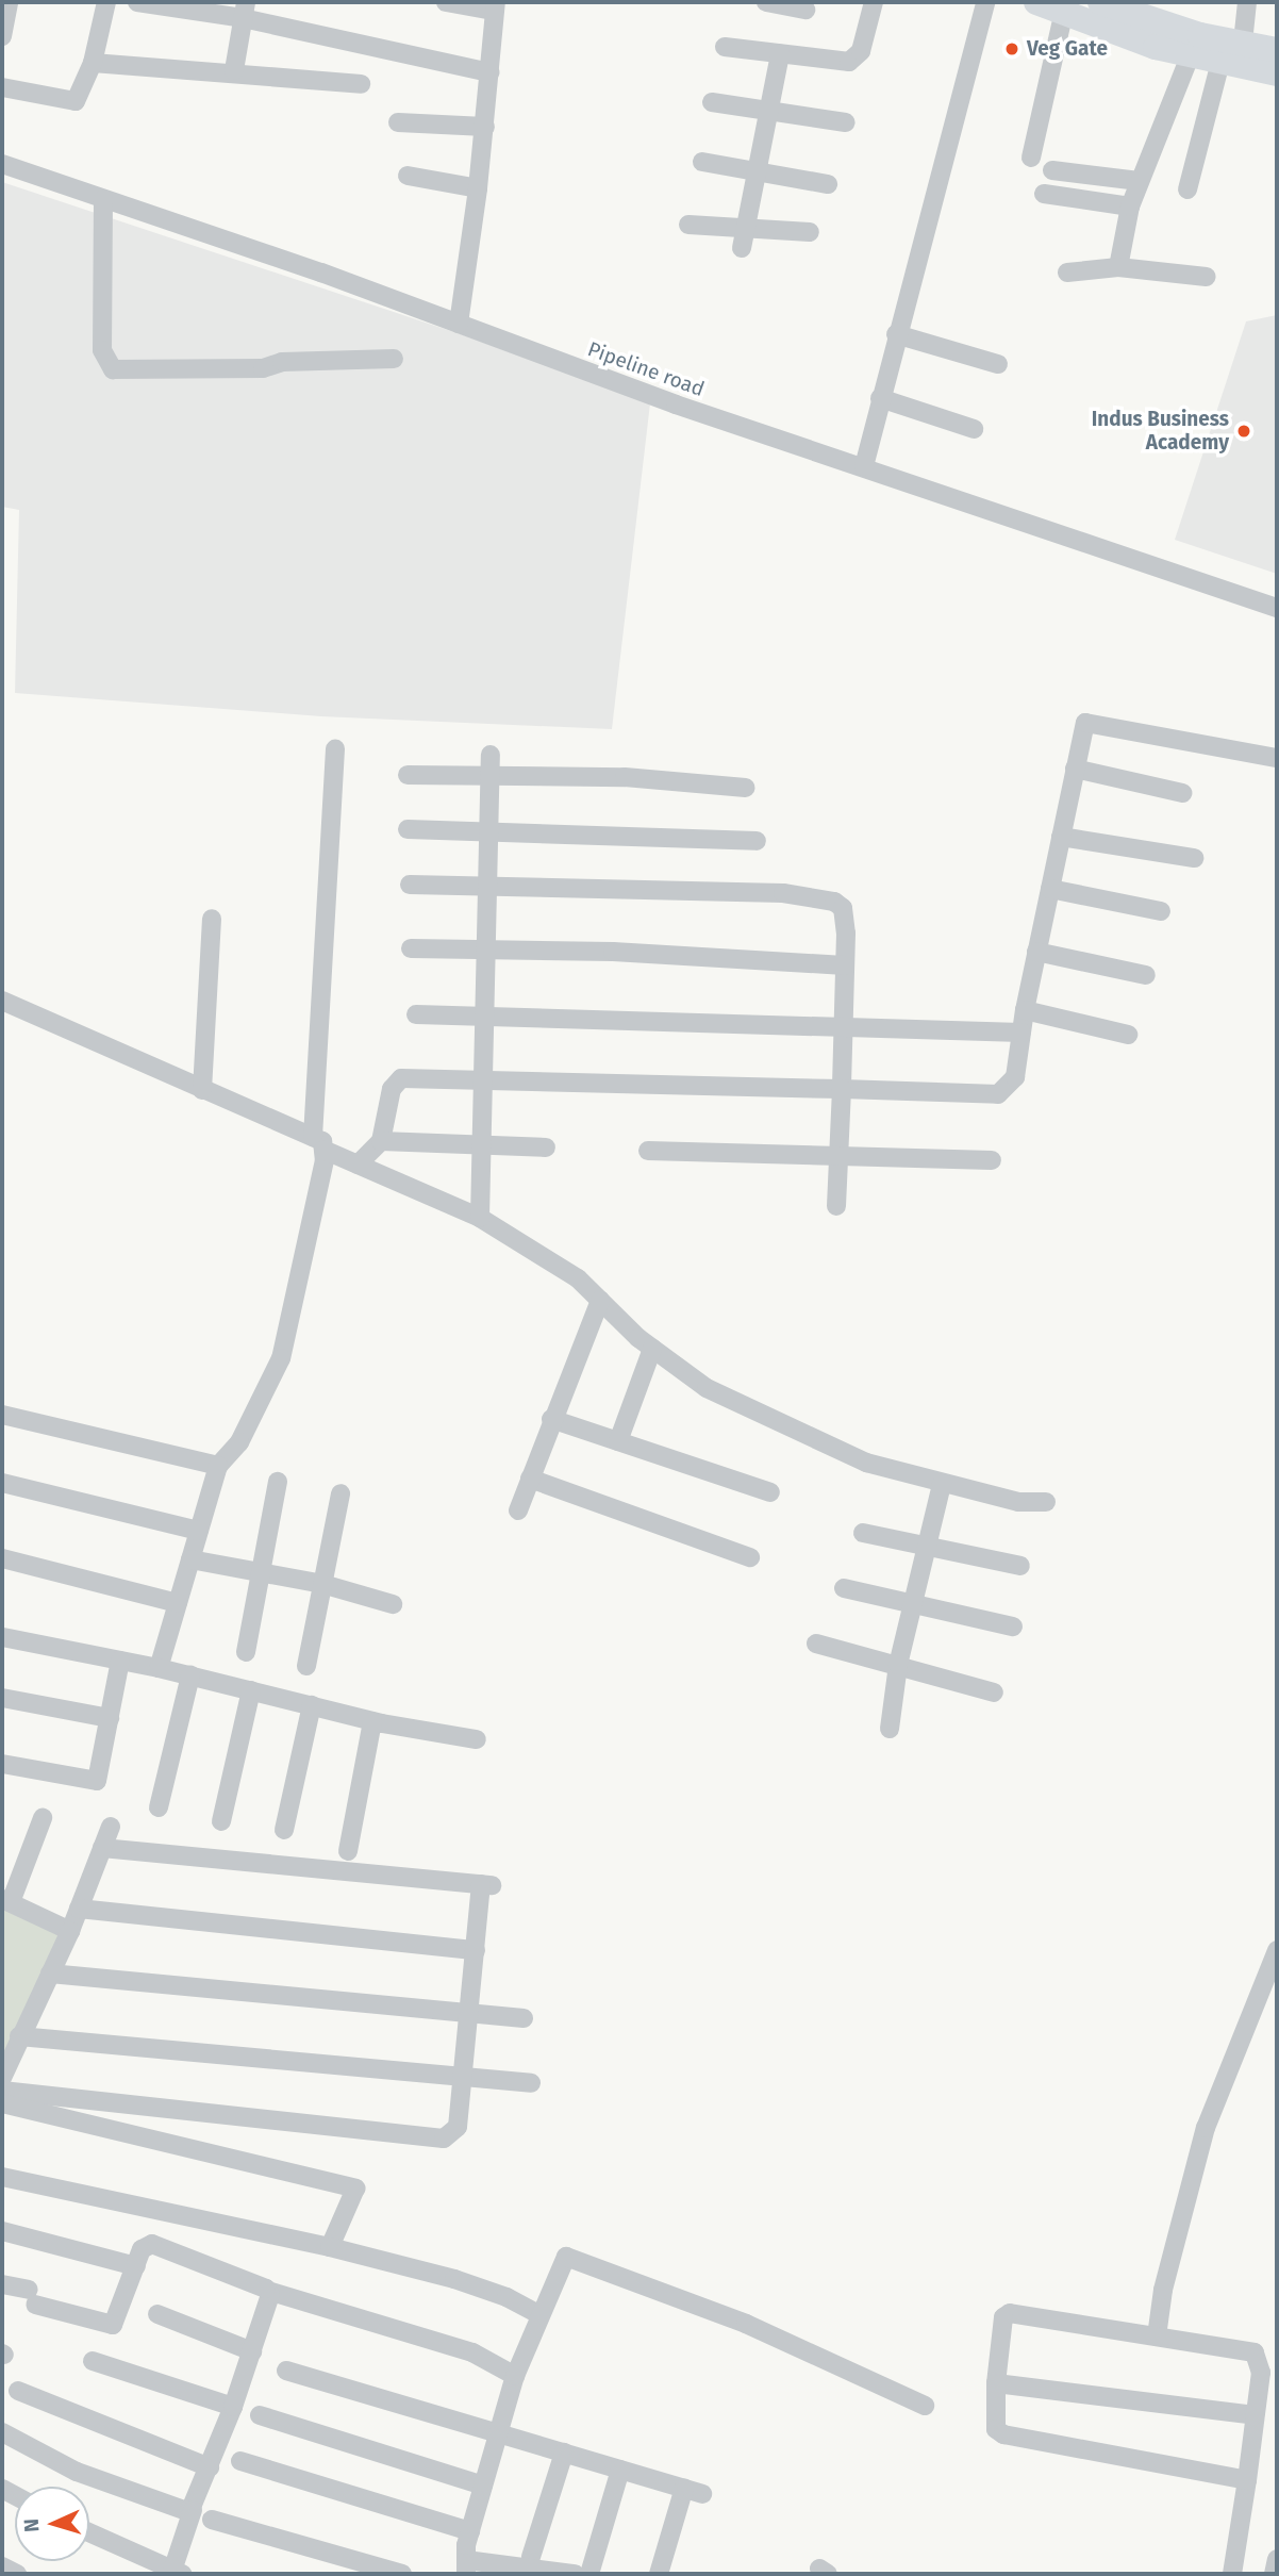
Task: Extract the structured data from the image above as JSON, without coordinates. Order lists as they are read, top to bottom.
{
  "streets": {
    "street": ["Pipeline road"]
  },
  "places": ["Veg Gate", "Indus Business Academy"],
  "north": "left"
}
